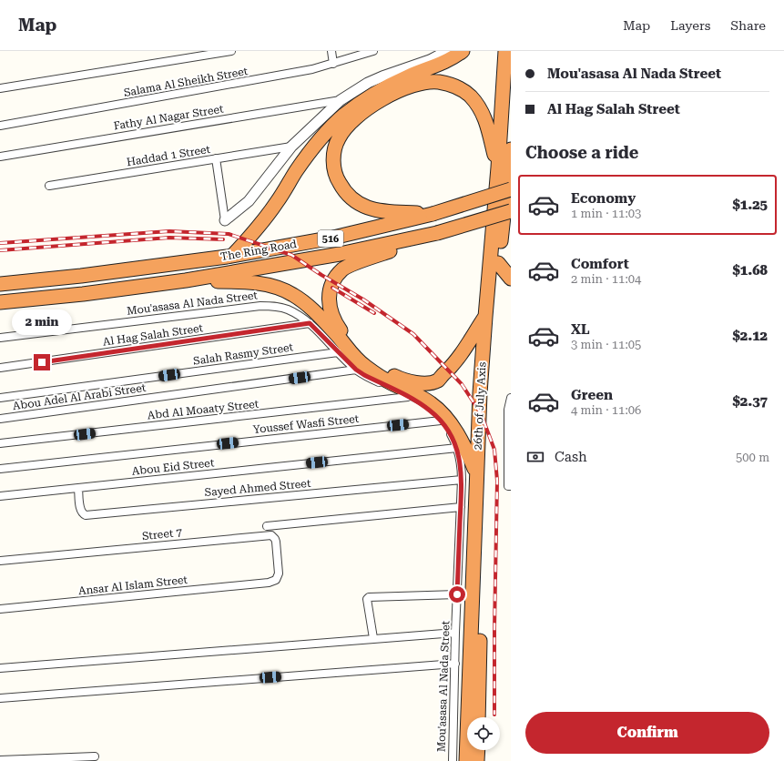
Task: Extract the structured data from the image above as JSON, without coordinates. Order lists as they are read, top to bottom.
{
  "streets": {
    "highway": ["516", "The Ring Road", "26th of July Axis"],
    "street": [
      "Salama Al Sheikh Street",
      "Fathy Al Nagar Street",
      "Haddad 1 Street",
      "Mou'asasa Al Nada Street",
      "Al Hag Salah Street",
      "Salah Rasmy Street",
      "Abou Adel Al Arabi Street",
      "Abd Al Moaaty Street",
      "Youssef Wasfi Street",
      "Abou Eid Street",
      "Sayed Ahmed Street",
      "Street 7",
      "Ansar Al Islam Street"
    ]
  },
  "crossings": [
    ["Mou'asasa Al Nada Street", "Al Hag Salah Street"],
    ["Mou'asasa Al Nada Street", "Salah Rasmy Street"],
    ["Mou'asasa Al Nada Street", "Abou Adel Al Arabi Street"],
    ["Mou'asasa Al Nada Street", "Abd Al Moaaty Street"],
    ["Mou'asasa Al Nada Street", "Youssef Wasfi Street"],
    ["Mou'asasa Al Nada Street", "Abou Eid Street"],
    ["Mou'asasa Al Nada Street", "Sayed Ahmed Street"],
    ["Abou Eid Street", "Sayed Ahmed Street"],
    ["Street 7", "Ansar Al Islam Street"]
  ],
  "page": {
    "header": "Map",
    "nav": ["Map", "Layers", "Share"],
    "banner": ["Mou'asasa Al Nada Street", "Al Hag Salah Street"],
    "heading": "Choose a ride",
    "list": [
      {
        "name": "Economy",
        "note": "1 min · 11:03",
        "value": "$1.25"
      },
      {
        "name": "Comfort",
        "note": "2 min · 11:04",
        "value": "$1.68"
      },
      {
        "name": "XL",
        "note": "3 min · 11:05",
        "value": "$2.12"
      },
      {
        "name": "Green",
        "note": "4 min · 11:06",
        "value": "$2.37"
      }
    ],
    "bubble": "2 min",
    "pay": ["Cash", "500 m"],
    "buttons": "Confirm"
  }
}
